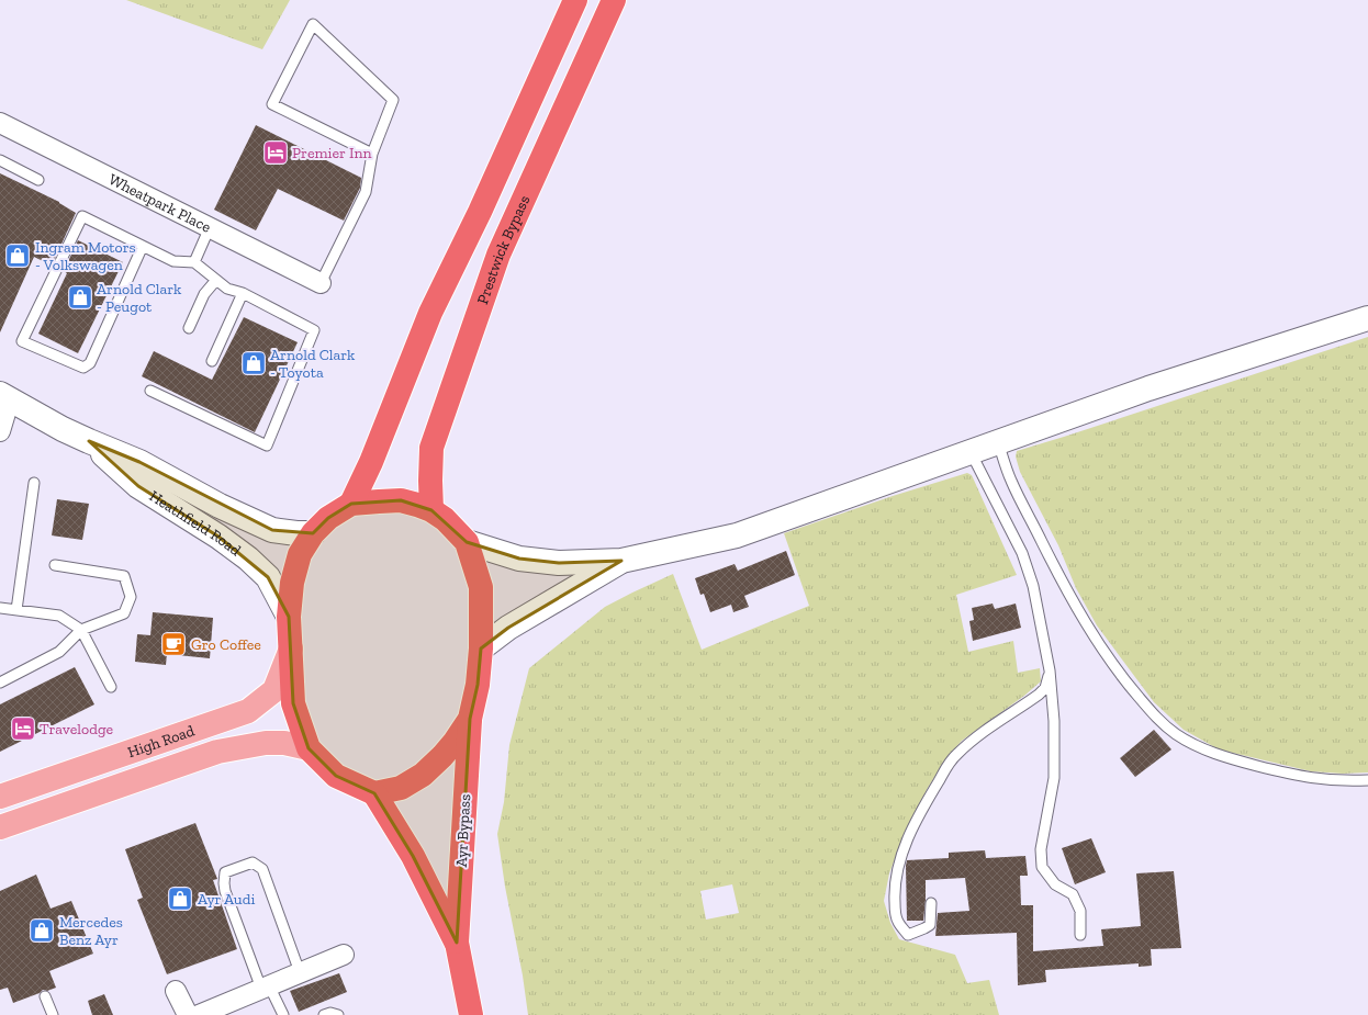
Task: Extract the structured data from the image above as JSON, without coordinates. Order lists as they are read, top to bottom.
{
  "streets": {
    "highway": ["Prestwick Bypass", "Ayr Bypass"],
    "main road": ["Heathfield Road", "High Road"],
    "street": ["Wheatpark Place"]
  },
  "places": {
    "hotel": ["Premier Inn", "Travelodge"],
    "shop": [
      "Ingram Motors - Volkswagen",
      "Arnold Clark - Peugot",
      "Arnold Clark - Toyota",
      "Ayr Audi",
      "Mercedes Benz Ayr"
    ],
    "cafe": ["Gro Coffee"]
  }
}
